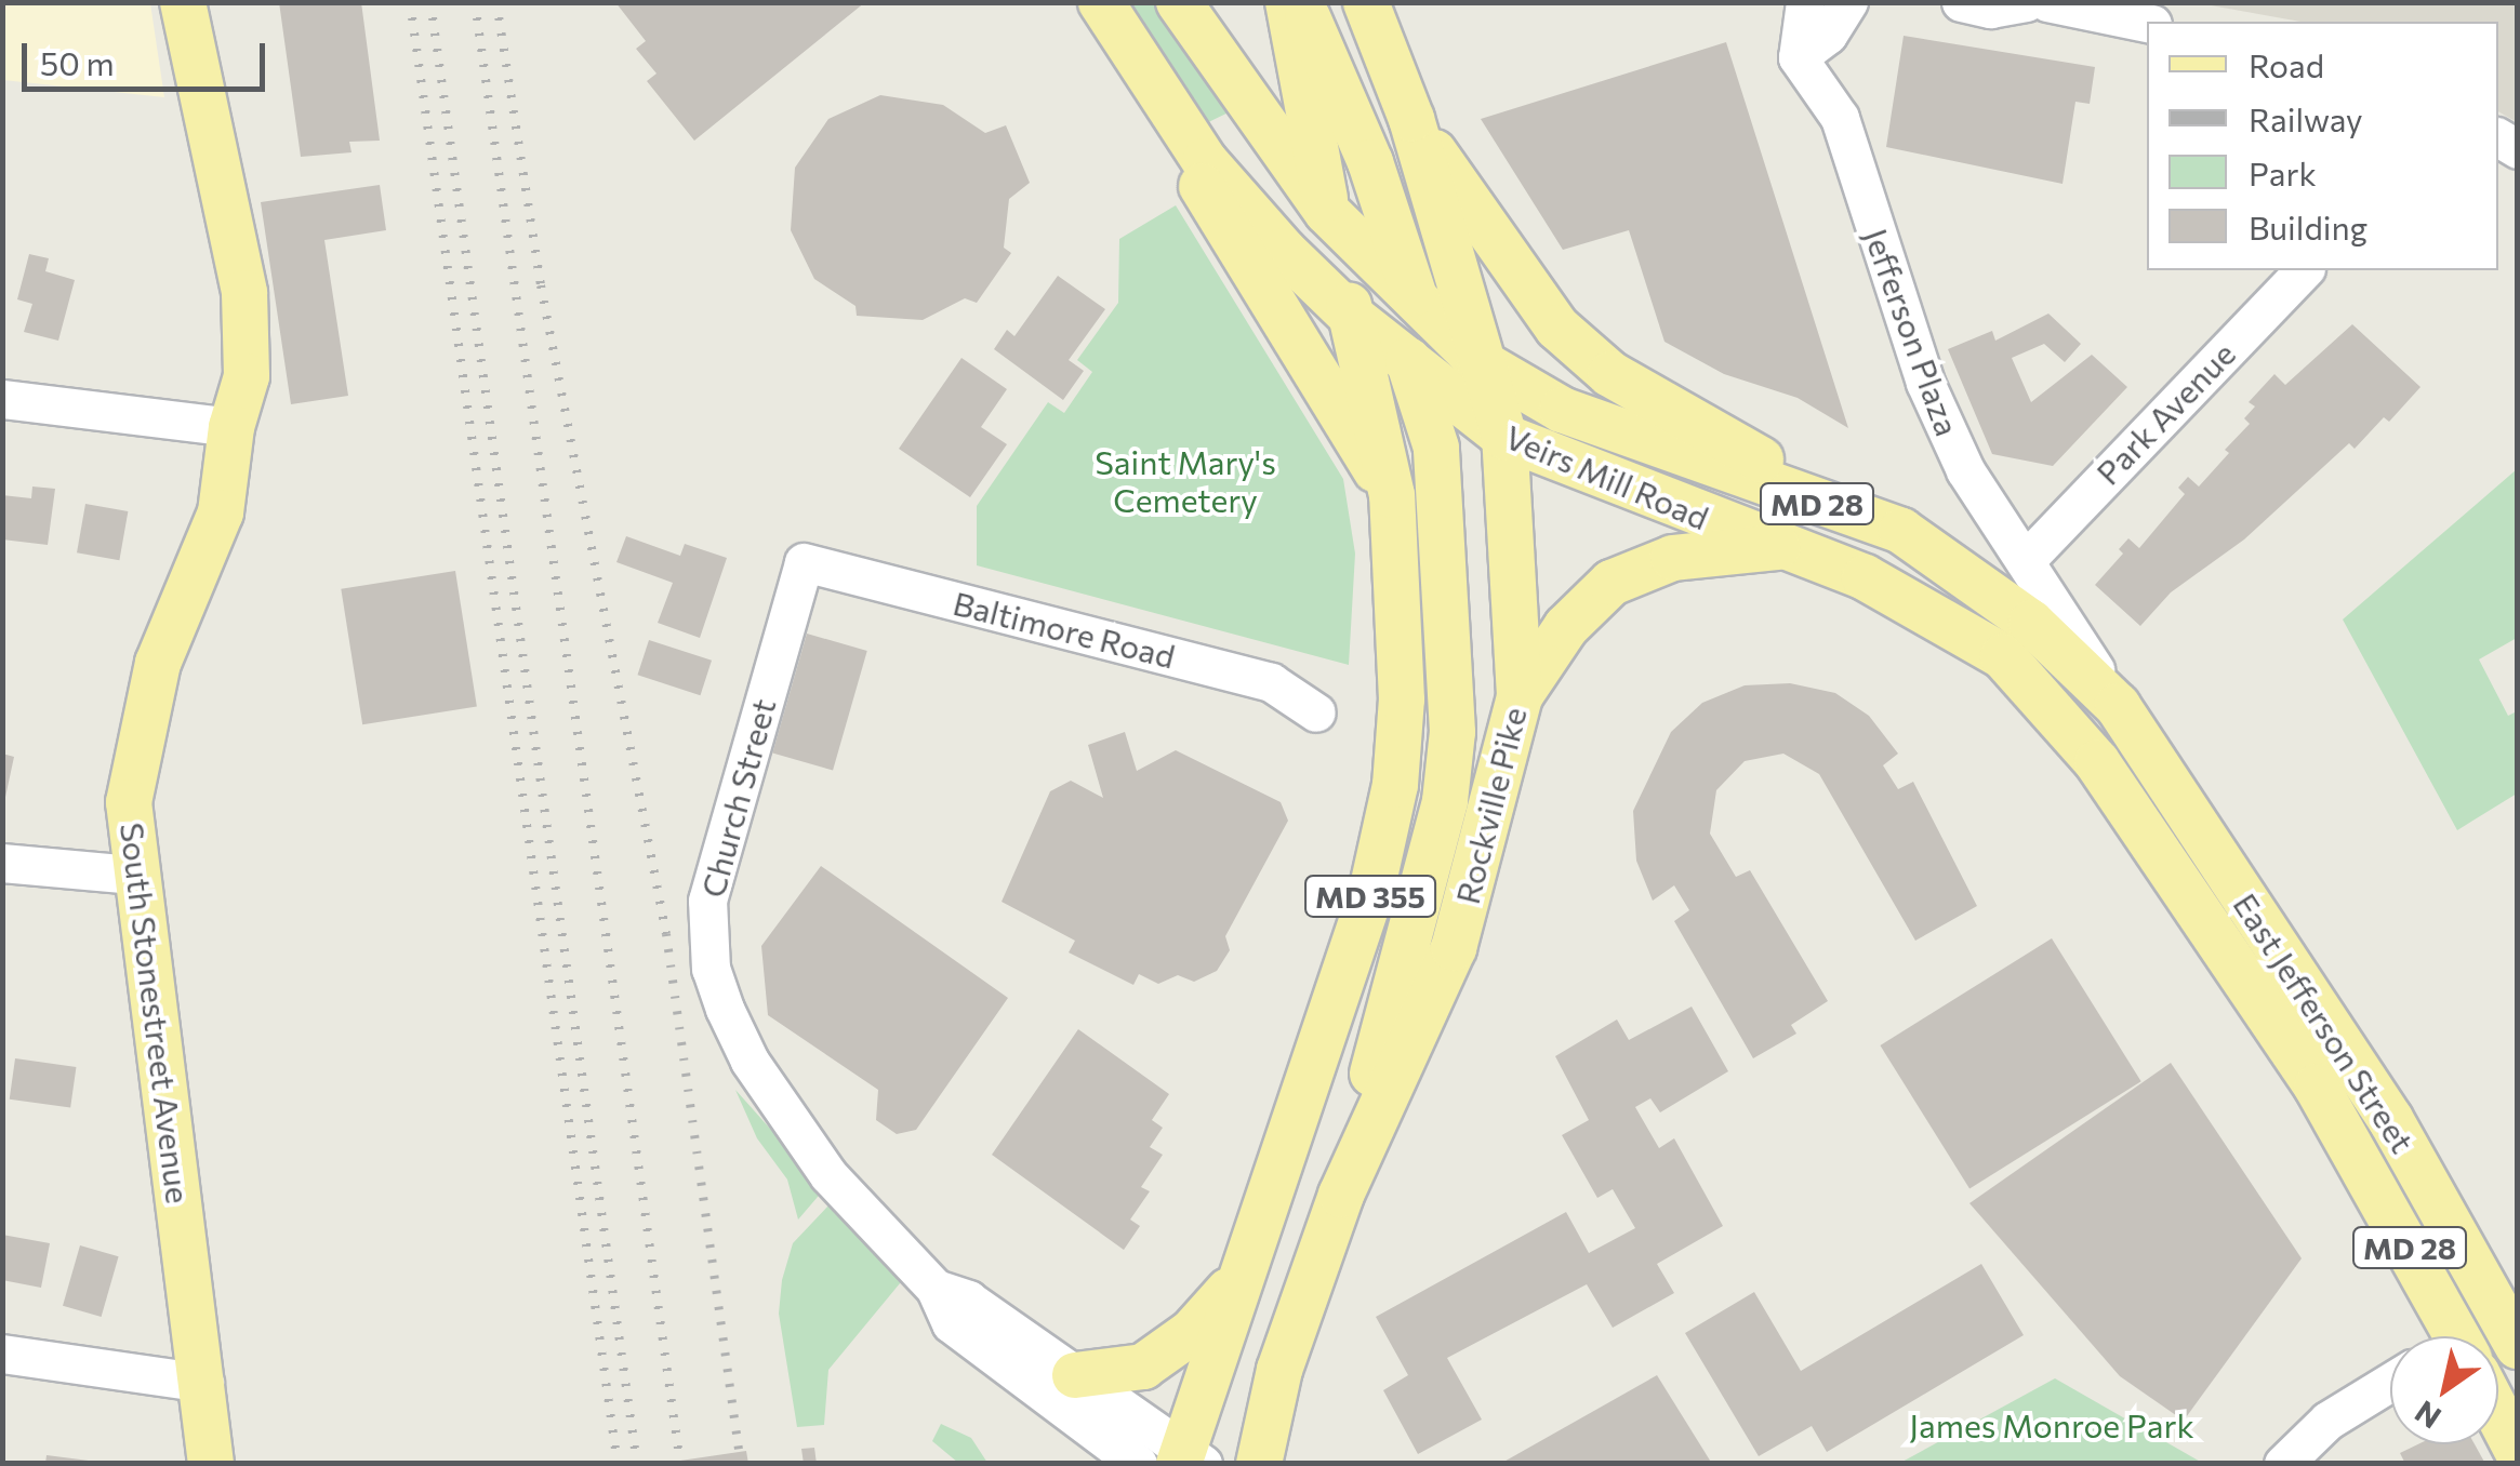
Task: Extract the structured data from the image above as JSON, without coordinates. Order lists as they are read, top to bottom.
{
  "streets": {
    "main road": [
      "Veirs Mill Road",
      "MD 28",
      "Rockville Pike",
      "MD 355",
      "South Stonestreet Avenue",
      "East Jefferson Street"
    ],
    "street": [
      "Jefferson Plaza",
      "Park Avenue",
      "Baltimore Road",
      "Church Street"
    ]
  },
  "crossings": [
    ["Jefferson Plaza", "Park Avenue"],
    ["Jefferson Plaza", "Veirs Mill Road"],
    ["Jefferson Plaza", "East Jefferson Street"],
    ["Veirs Mill Road", "Rockville Pike"],
    ["Veirs Mill Road", "MD 355"],
    ["Veirs Mill Road", "East Jefferson Street"],
    ["Baltimore Road", "Church Street"],
    ["Church Street", "MD 355"]
  ],
  "parks": ["Saint Mary's Cemetery", "James Monroe Park"],
  "legend": [
    "Road",
    "Railway",
    "Park",
    "Building"
  ],
  "scale_bar": "50 m",
  "north": "bottom left"
}
